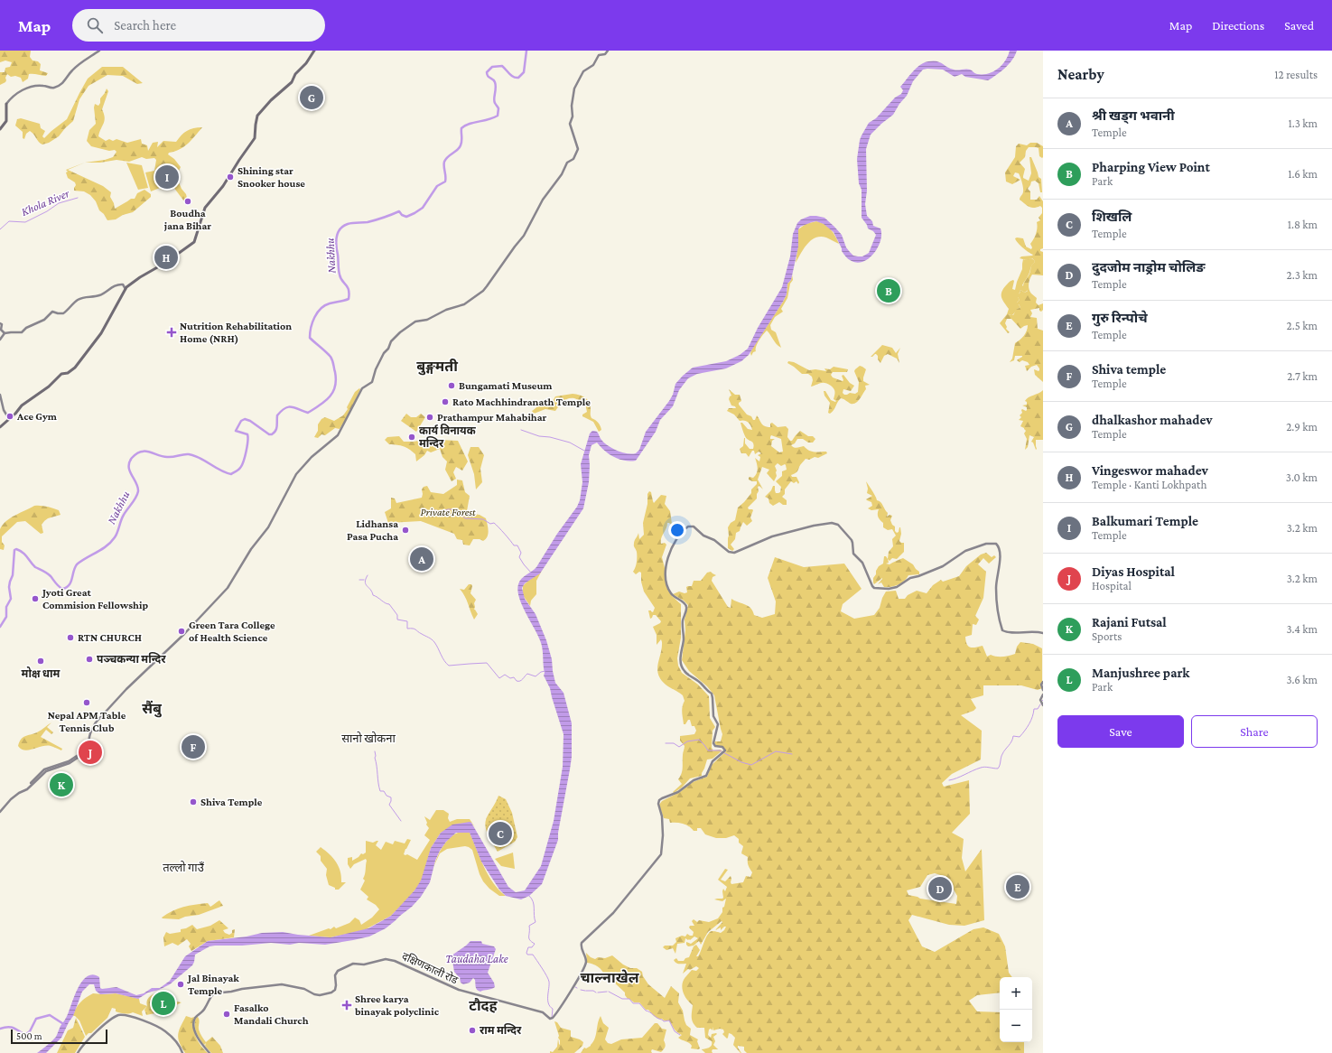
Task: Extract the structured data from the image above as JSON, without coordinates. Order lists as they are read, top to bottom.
{
  "streets": {
    "main road": ["दक्षिणकाली रोड"]
  },
  "districts": [
    "बुङ्गमती",
    "सैंबु",
    "सानो खोकना",
    "तल्लो गाउँ",
    "चाल्नाखेल",
    "टौदह"
  ],
  "water": ["Khola River", "Nakhhu", "Taudaha Lake"],
  "parks": ["Private Forest"],
  "places": {
    "other": [
      "Shining star Snooker house",
      "Boudha jana Bihar",
      "Bungamati Museum",
      "Rato Machhindranath Temple",
      "Ace Gym",
      "Prathampur Mahabihar",
      "कार्य विनायक मन्दिर",
      "Lidhansa Pasa Pucha",
      "Jyoti Great Commision Fellowship",
      "Green Tara College of Health Science",
      "RTN CHURCH",
      "पञ्चकन्या मन्दिर",
      "मोक्ष धाम",
      "Nepal APM Table Tennis Club",
      "Shiva Temple",
      "Jal Binayak Temple",
      "Fasalko Mandali Church",
      "राम मन्दिर"
    ],
    "health": ["Nutrition Rehabilitation Home (NRH)", "Shree karya binayak polyclinic"]
  },
  "scale_bar": "500 m",
  "page": {
    "header": "Map",
    "search": "Search here",
    "nav": ["Map", "Directions", "Saved"],
    "heading": ["Nearby", "12 results"],
    "pins": [
      "G",
      "I",
      "H",
      "B",
      "A",
      "F",
      "J",
      "K",
      "C",
      "E",
      "D",
      "L"
    ],
    "list": [
      {
        "mark": "A",
        "name": "श्री खड्ग भवानी",
        "note": "Temple",
        "value": "1.3 km"
      },
      {
        "mark": "B",
        "name": "Pharping View Point",
        "note": "Park",
        "value": "1.6 km"
      },
      {
        "mark": "C",
        "name": "शिखलि",
        "note": "Temple",
        "value": "1.8 km"
      },
      {
        "mark": "D",
        "name": "दुदजोम नाड्रोम चोलिङ",
        "note": "Temple",
        "value": "2.3 km"
      },
      {
        "mark": "E",
        "name": "गुरु रिन्पोचे",
        "note": "Temple",
        "value": "2.5 km"
      },
      {
        "mark": "F",
        "name": "Shiva temple",
        "note": "Temple",
        "value": "2.7 km"
      },
      {
        "mark": "G",
        "name": "dhalkashor mahadev",
        "note": "Temple",
        "value": "2.9 km"
      },
      {
        "mark": "H",
        "name": "Vingeswor mahadev",
        "note": "Temple · Kanti Lokhpath",
        "value": "3.0 km"
      },
      {
        "mark": "I",
        "name": "Balkumari Temple",
        "note": "Temple",
        "value": "3.2 km"
      },
      {
        "mark": "J",
        "name": "Diyas Hospital",
        "note": "Hospital",
        "value": "3.2 km"
      },
      {
        "mark": "K",
        "name": "Rajani Futsal",
        "note": "Sports",
        "value": "3.4 km"
      },
      {
        "mark": "L",
        "name": "Manjushree park",
        "note": "Park",
        "value": "3.6 km"
      }
    ],
    "buttons": ["Save", "Share"],
    "map_buttons": ["+", "−"],
    "scale": "500 m"
  }
}
